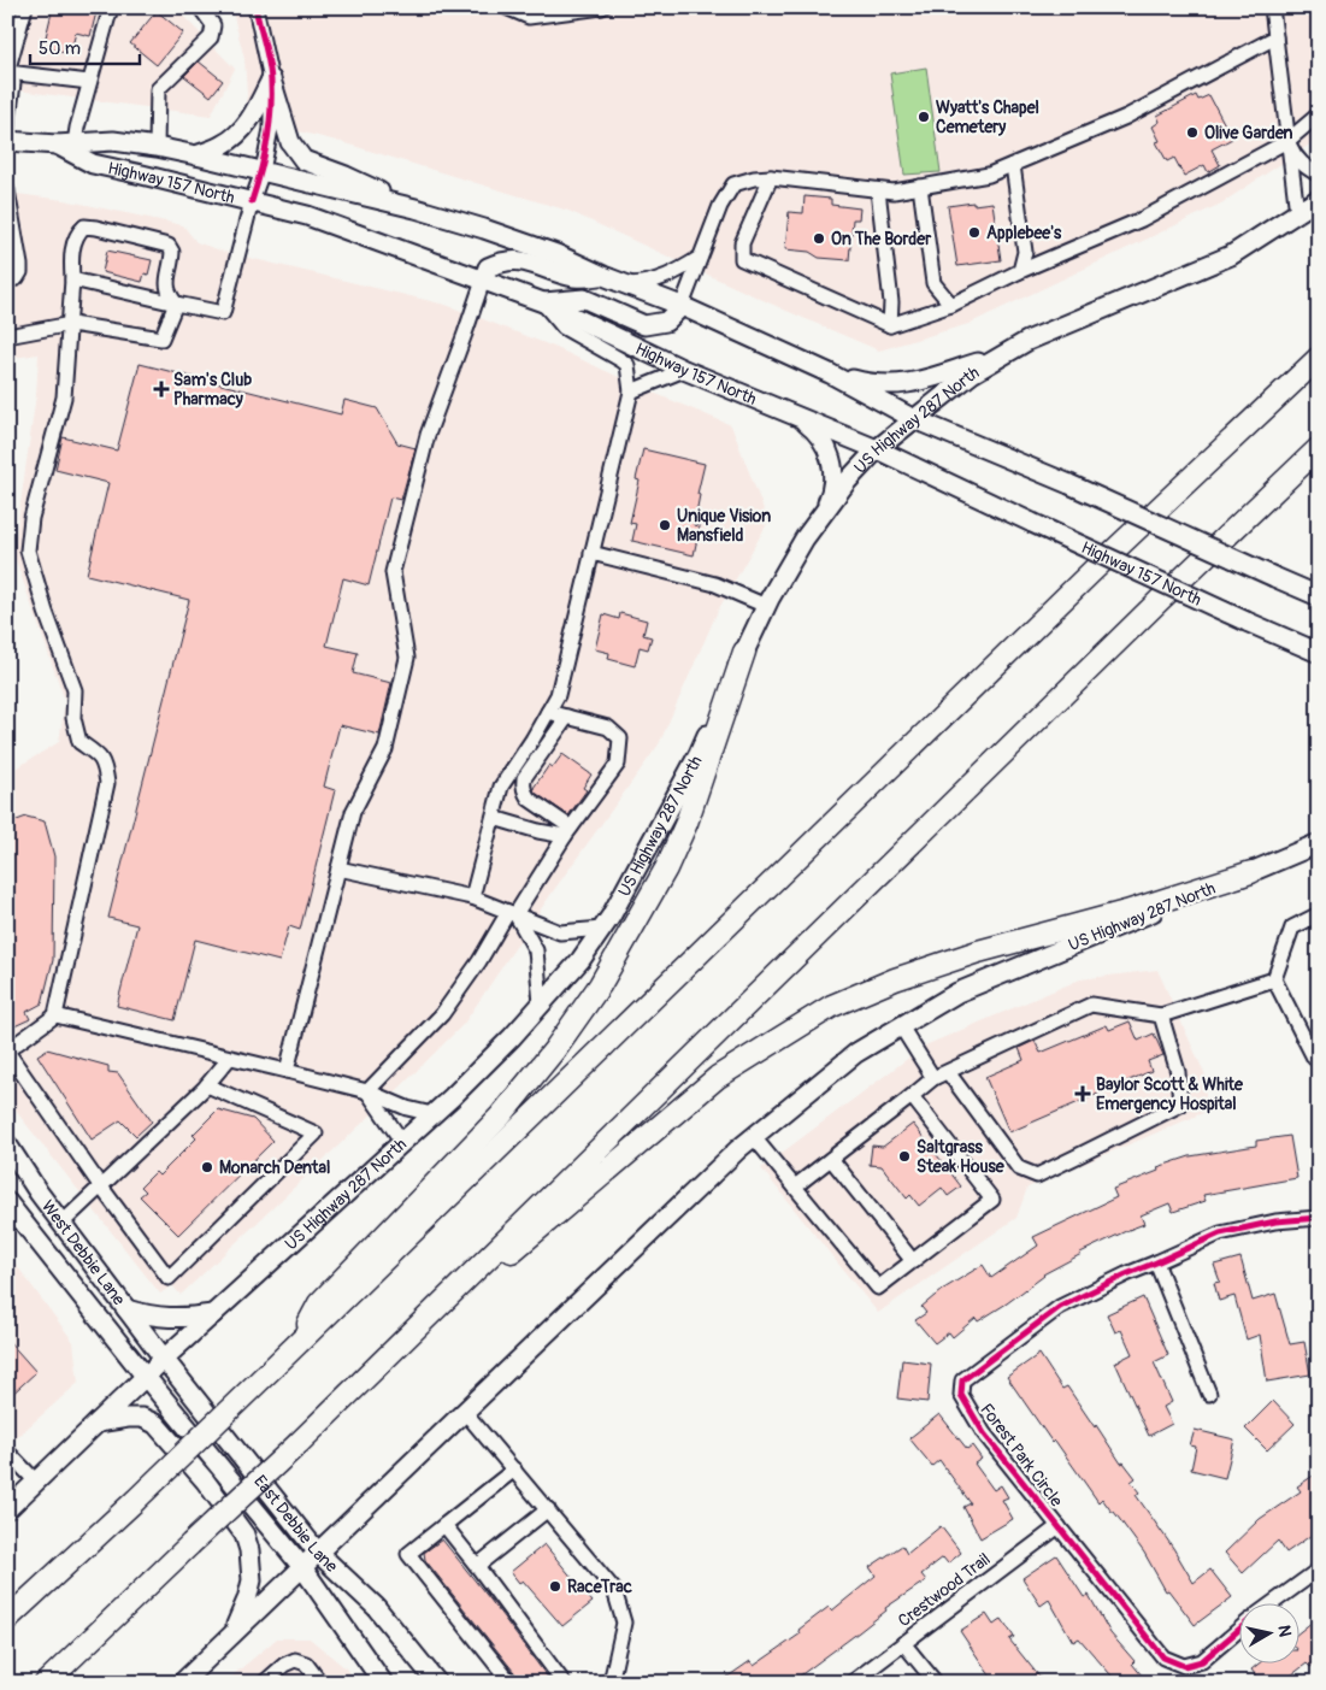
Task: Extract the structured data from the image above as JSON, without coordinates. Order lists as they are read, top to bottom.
{
  "streets": {
    "main road": [
      "Highway 157 North",
      "US Highway 287 North",
      "West Debbie Lane",
      "East Debbie Lane"
    ],
    "street": ["Forest Park Circle", "Crestwood Trail"]
  },
  "crossings": [
    ["Highway 157 North", "US Highway 287 North"],
    ["US Highway 287 North", "West Debbie Lane"],
    ["US Highway 287 North", "East Debbie Lane"],
    ["West Debbie Lane", "East Debbie Lane"],
    ["Forest Park Circle", "Crestwood Trail"]
  ],
  "places": {
    "other": [
      "Wyatt's Chapel Cemetery",
      "Olive Garden",
      "Applebee's",
      "On The Border",
      "Unique Vision Mansfield",
      "Saltgrass Steak House",
      "Monarch Dental",
      "RaceTrac"
    ],
    "health": ["Sam's Club Pharmacy", "Baylor Scott & White Emergency Hospital"]
  },
  "scale_bar": "50 m",
  "north": "right"
}
